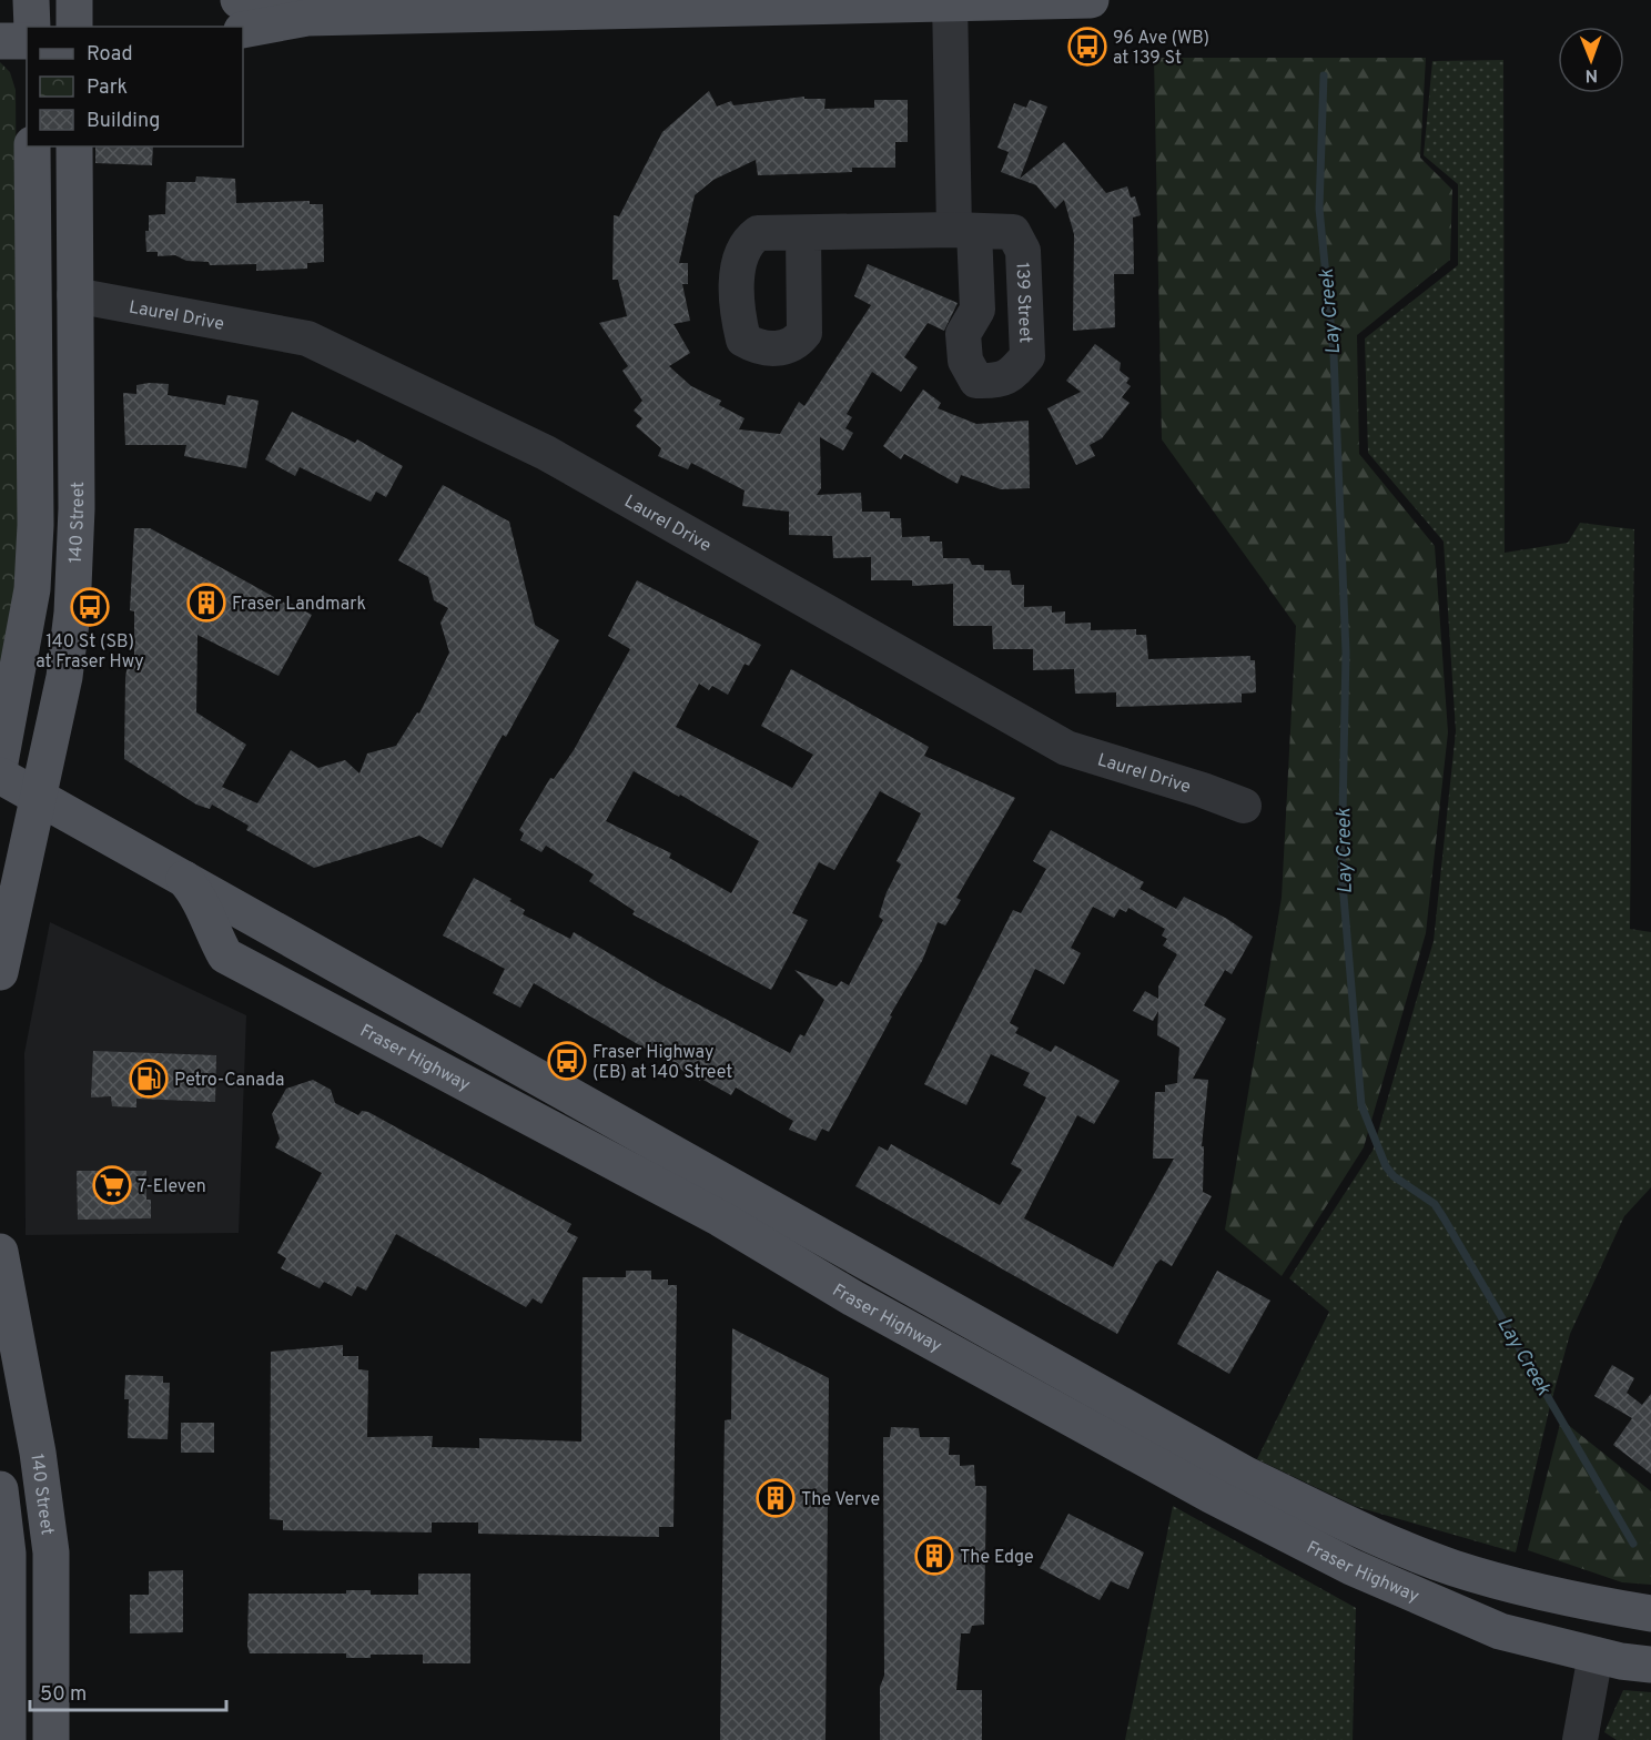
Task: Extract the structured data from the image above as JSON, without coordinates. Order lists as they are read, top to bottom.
{
  "streets": {
    "main road": ["140 Street", "Fraser Highway"],
    "street": ["Laurel Drive"]
  },
  "crossings": [
    ["Laurel Drive", "140 Street"],
    ["140 Street", "Fraser Highway"]
  ],
  "water": ["Lay Creek"],
  "places": {
    "bus stop": ["96 Ave (WB) at 139 St", "140 St (SB) at Fraser Hwy", "Fraser Highway (EB) at 140 Street"],
    "building": ["Fraser Landmark", "The Verve", "The Edge"],
    "fuel station": ["Petro-Canada"],
    "supermarket": ["7-Eleven"]
  },
  "legend": ["Road", "Park", "Building"],
  "scale_bar": "50 m",
  "north": "bottom"
}
